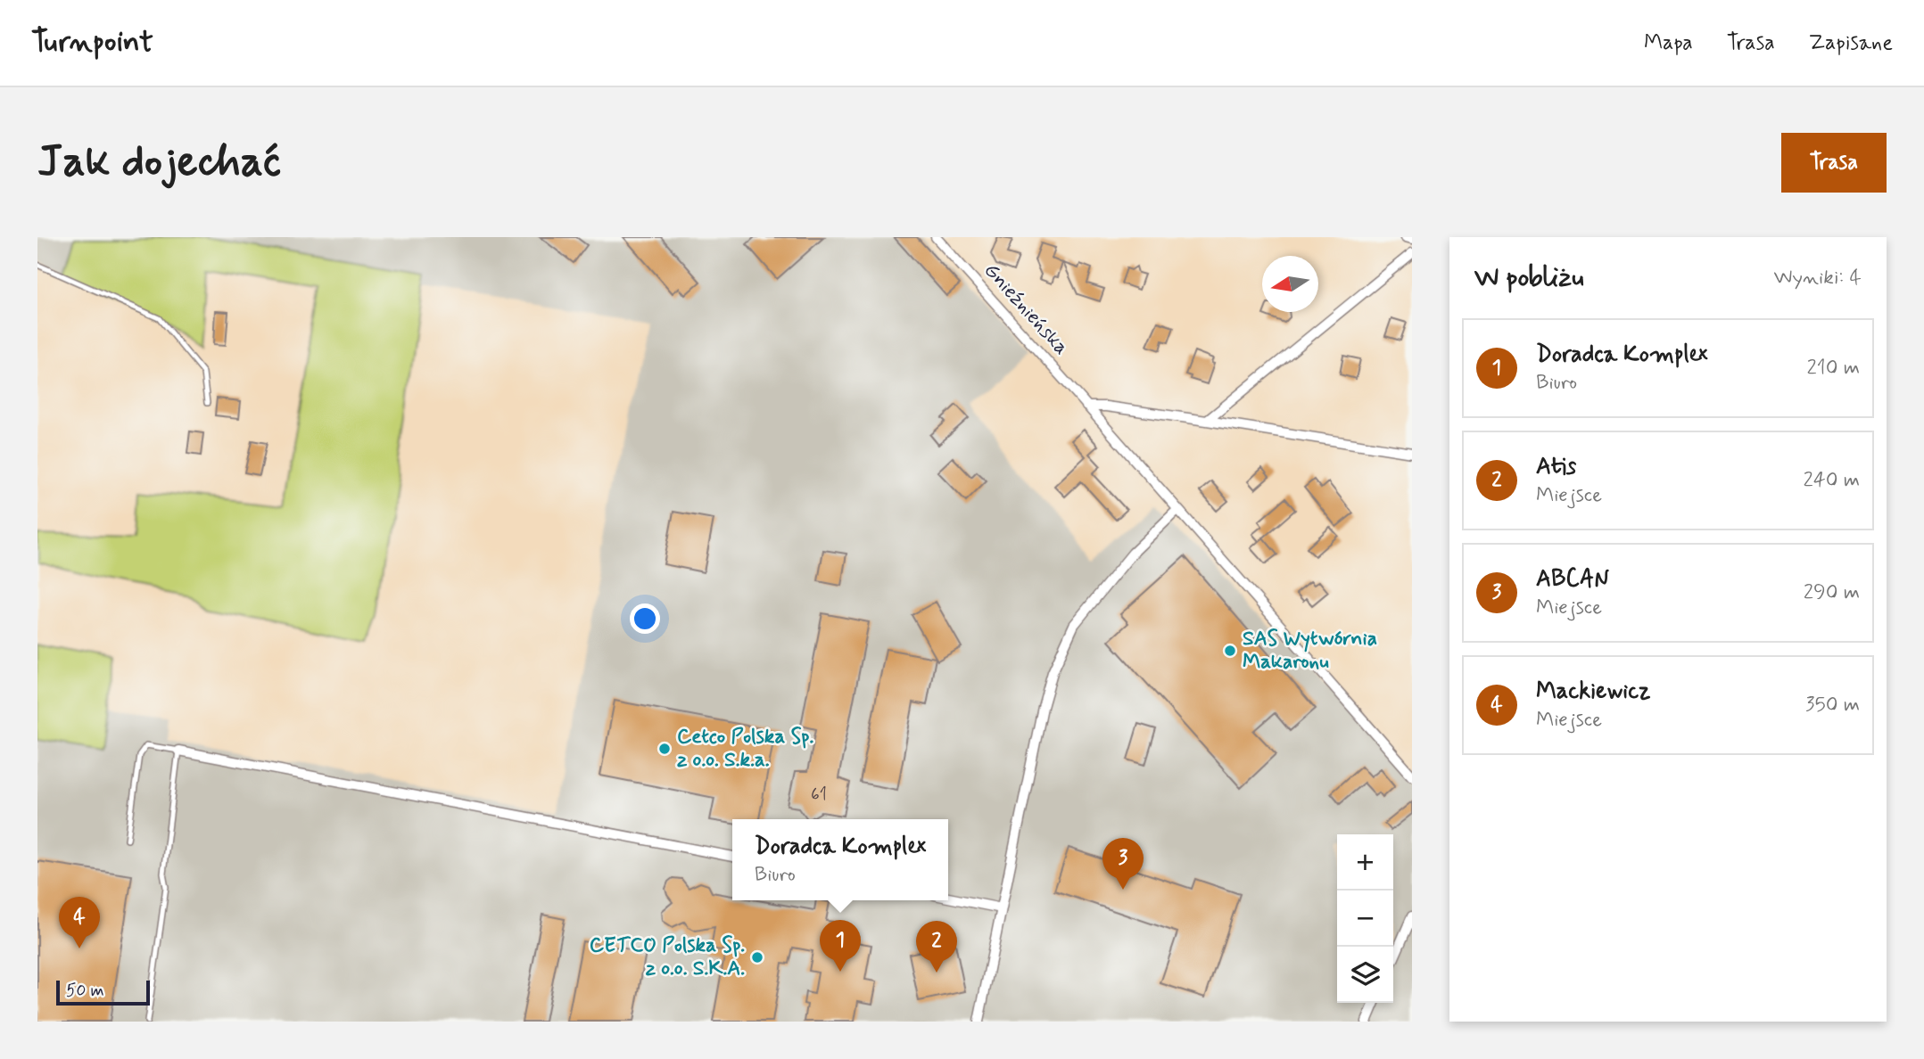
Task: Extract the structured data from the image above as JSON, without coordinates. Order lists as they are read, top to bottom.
{
  "streets": {
    "street": ["Gnieźnieńska"]
  },
  "places": ["SAS Wytwórnia Makaronu", "Cetco Polska Sp. z o.o. S.k.a.", "CETCO Polska Sp. z o.o. S.K.A."],
  "house_numbers": ["61"],
  "scale_bar": "50 m",
  "north": "left",
  "page": {
    "header": "Turnpoint",
    "nav": ["Mapa", "Trasa", "Zapisane"],
    "buttons": "Trasa",
    "title": "Jak dojechać",
    "heading": ["W pobliżu", "Wyniki: 4"],
    "list": [
      {
        "mark": "1",
        "name": "Doradca Komplex",
        "note": "Biuro",
        "value": "210 m"
      },
      {
        "mark": "2",
        "name": "Atis",
        "note": "Miejsce",
        "value": "240 m"
      },
      {
        "mark": "3",
        "name": "ABCAN",
        "note": "Miejsce",
        "value": "290 m"
      },
      {
        "mark": "4",
        "name": "Mackiewicz",
        "note": "Miejsce",
        "value": "350 m"
      }
    ],
    "popup": ["Doradca Komplex", "Biuro"],
    "map_buttons": ["+", "−"],
    "pins": [
      "3",
      "4",
      "1",
      "2"
    ],
    "scale": "50 m"
  }
}
